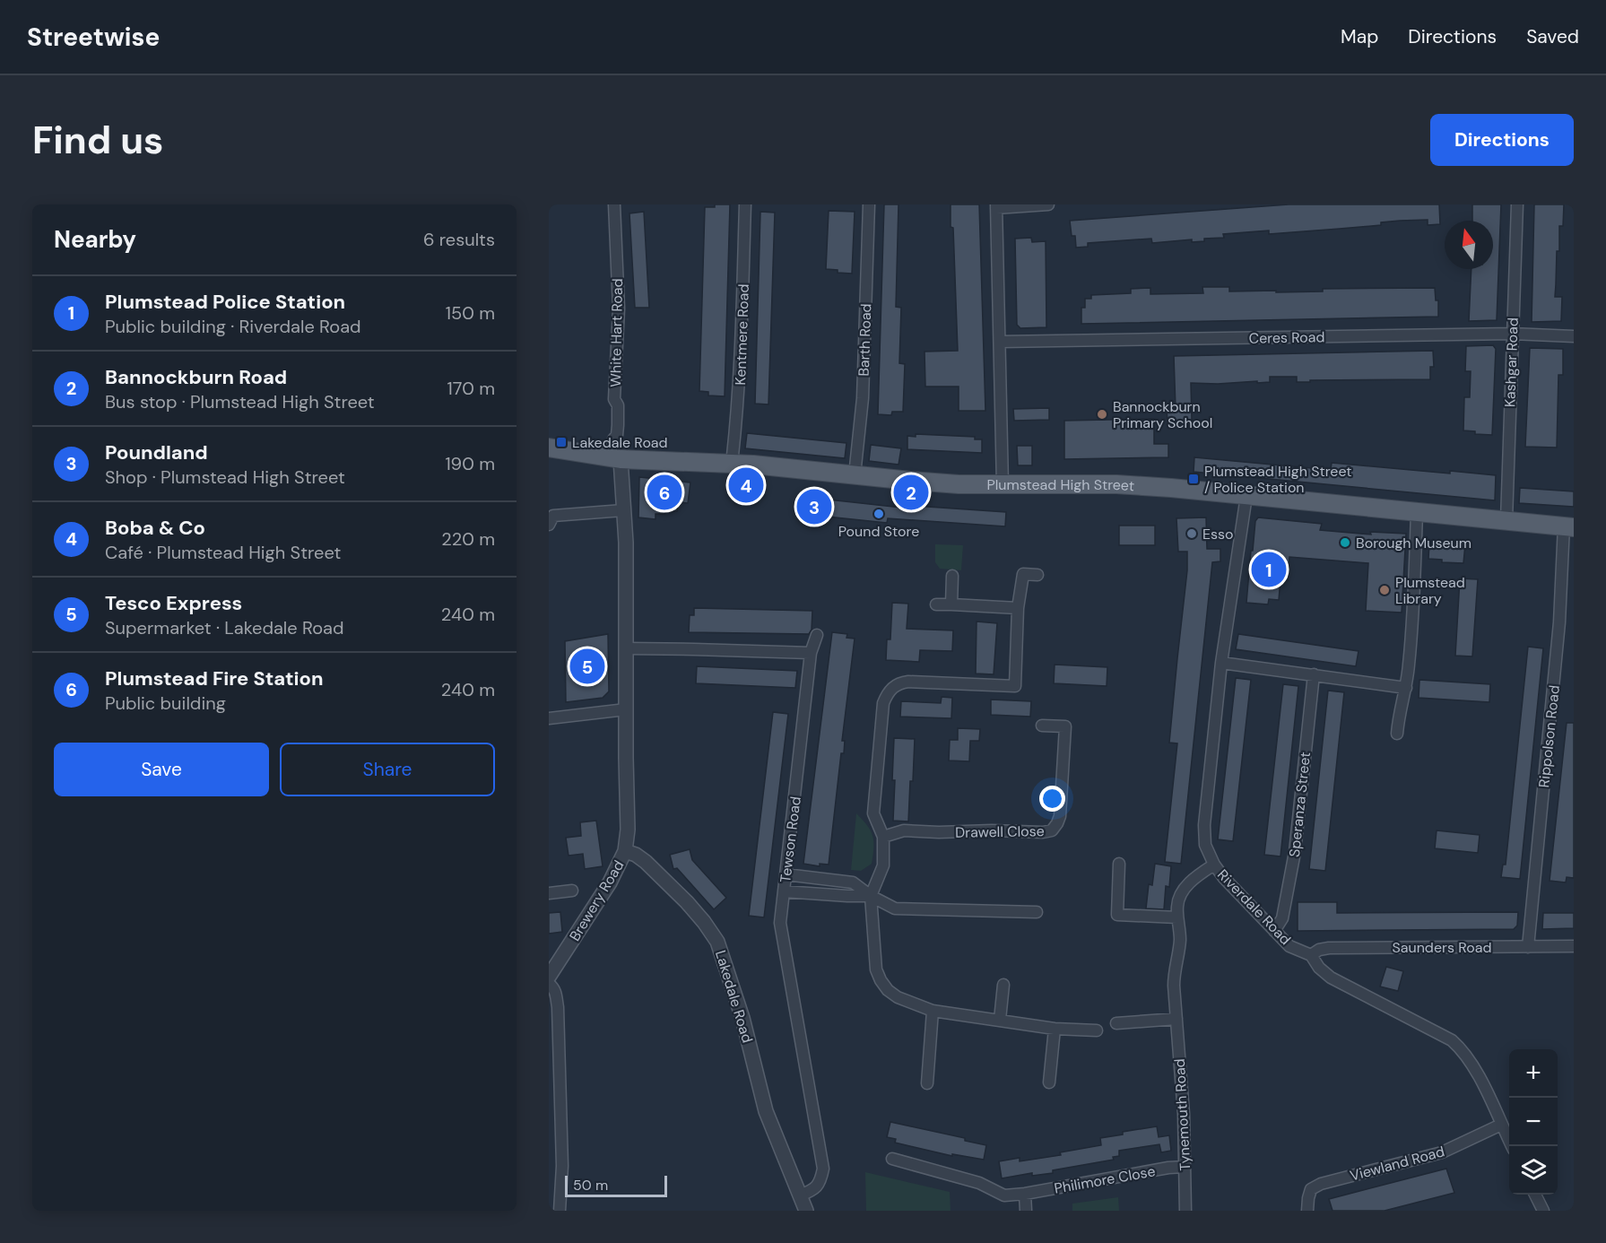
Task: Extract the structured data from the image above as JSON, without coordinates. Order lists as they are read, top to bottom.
{
  "streets": {
    "main road": ["Plumstead High Street"],
    "street": [
      "White Hart Road",
      "Kentmere Road",
      "Ceres Road",
      "Barth Road",
      "Kashgar Road",
      "Rippolson Road",
      "Speranza Street",
      "Drawell Close",
      "Tewson Road",
      "Brewery Road",
      "Riverdale Road",
      "Saunders Road",
      "Lakedale Road",
      "Tynemouth Road",
      "Viewland Road",
      "Philimore Close"
    ]
  },
  "crossings": [
    ["White Hart Road", "Plumstead High Street"],
    ["Kentmere Road", "Plumstead High Street"],
    ["Ceres Road", "Kashgar Road"],
    ["Barth Road", "Plumstead High Street"],
    ["Kashgar Road", "Plumstead High Street"],
    ["Plumstead High Street", "Rippolson Road"],
    ["Plumstead High Street", "Riverdale Road"],
    ["Rippolson Road", "Saunders Road"],
    ["Speranza Street", "Riverdale Road"],
    ["Tewson Road", "Lakedale Road"],
    ["Brewery Road", "Lakedale Road"],
    ["Riverdale Road", "Saunders Road"],
    ["Riverdale Road", "Tynemouth Road"],
    ["Riverdale Road", "Viewland Road"],
    ["Tynemouth Road", "Philimore Close"]
  ],
  "places": {
    "other": [
      "Bannockburn Primary School",
      "Pound Store",
      "Esso",
      "Borough Museum",
      "Plumstead Library"
    ],
    "transit": ["Lakedale Road", "Plumstead High Street / Police Station"]
  },
  "scale_bar": "50 m",
  "north": "top",
  "page": {
    "header": "Streetwise",
    "nav": ["Map", "Directions", "Saved"],
    "buttons": [
      "Directions",
      ["Save", "Share"]
    ],
    "title": "Find us",
    "heading": ["Nearby", "6 results"],
    "list": [
      {
        "mark": "1",
        "name": "Plumstead Police Station",
        "note": "Public building · Riverdale Road",
        "value": "150 m"
      },
      {
        "mark": "2",
        "name": "Bannockburn Road",
        "note": "Bus stop · Plumstead High Street",
        "value": "170 m"
      },
      {
        "mark": "3",
        "name": "Poundland",
        "note": "Shop · Plumstead High Street",
        "value": "190 m"
      },
      {
        "mark": "4",
        "name": "Boba & Co",
        "note": "Café · Plumstead High Street",
        "value": "220 m"
      },
      {
        "mark": "5",
        "name": "Tesco Express",
        "note": "Supermarket · Lakedale Road",
        "value": "240 m"
      },
      {
        "mark": "6",
        "name": "Plumstead Fire Station",
        "note": "Public building",
        "value": "240 m"
      }
    ],
    "pins": [
      "4",
      "2",
      "6",
      "3",
      "1",
      "5"
    ],
    "map_buttons": ["+", "−"],
    "scale": "50 m"
  }
}
